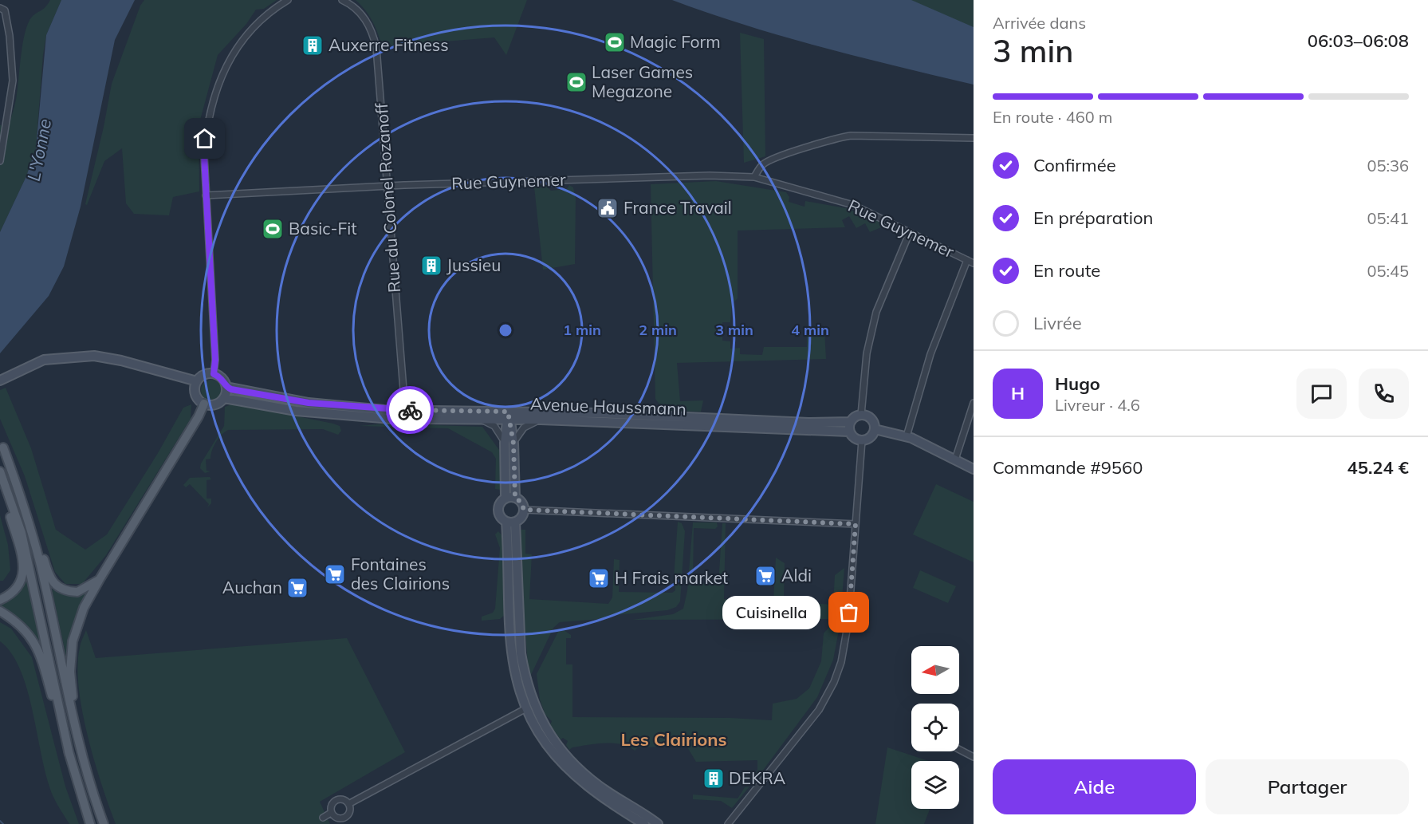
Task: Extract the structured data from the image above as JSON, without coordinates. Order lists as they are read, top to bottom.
{
  "streets": {
    "street": ["Rue Guynemer", "Rue du Colonel Rozanoff", "Avenue Haussmann"]
  },
  "crossings": [
    ["Rue Guynemer", "Rue du Colonel Rozanoff"],
    ["Rue du Colonel Rozanoff", "Avenue Haussmann"]
  ],
  "districts": ["Les Clairions"],
  "water": ["L'Yonne"],
  "places": {
    "sports": ["Magic Form", "Laser Games Megazone", "Basic-Fit"],
    "building": ["Auxerre Fitness", "Jussieu", "DEKRA"],
    "public building": ["France Travail"],
    "supermarket": [
      "Fontaines des Clairions",
      "Aldi",
      "H Frais market",
      "Auchan"
    ],
    "other": ["Cuisinella"]
  },
  "north": "left",
  "page": {
    "heading": ["3 min", "Arrivée dans", "06:03–06:08"],
    "panel": [
      "Hugo",
      "Livreur · 4.6",
      "Commande #9560",
      "45.24 €"
    ],
    "bar": "En route · 460 m",
    "list": [
      ["Confirmée", "05:36"],
      ["En préparation", "05:41"],
      ["En route", "05:45"],
      "Livrée"
    ],
    "round": "H",
    "bubble": "Cuisinella",
    "buttons": ["Aide", "Partager"]
  },
  "rings": [
    "1 min",
    "2 min",
    "3 min",
    "4 min"
  ]
}
